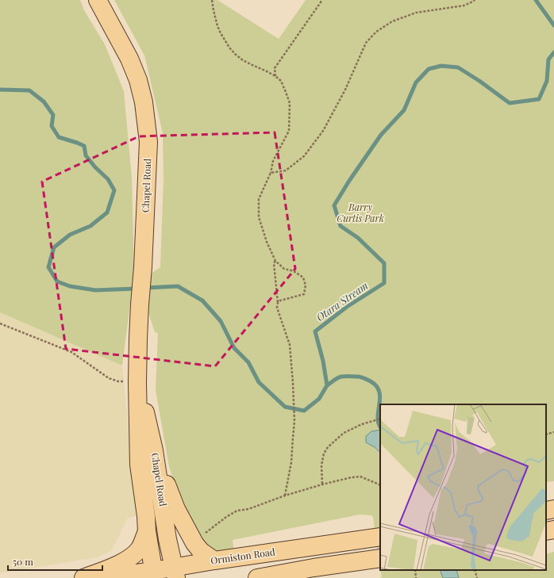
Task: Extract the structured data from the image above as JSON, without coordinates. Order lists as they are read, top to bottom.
{
  "streets": {
    "main road": ["Chapel Road", "Ormiston Road"]
  },
  "crossings": [
    ["Chapel Road", "Ormiston Road"]
  ],
  "water": ["Otara Stream"],
  "parks": ["Barry Curtis Park"],
  "scale_bar": "50 m"
}
